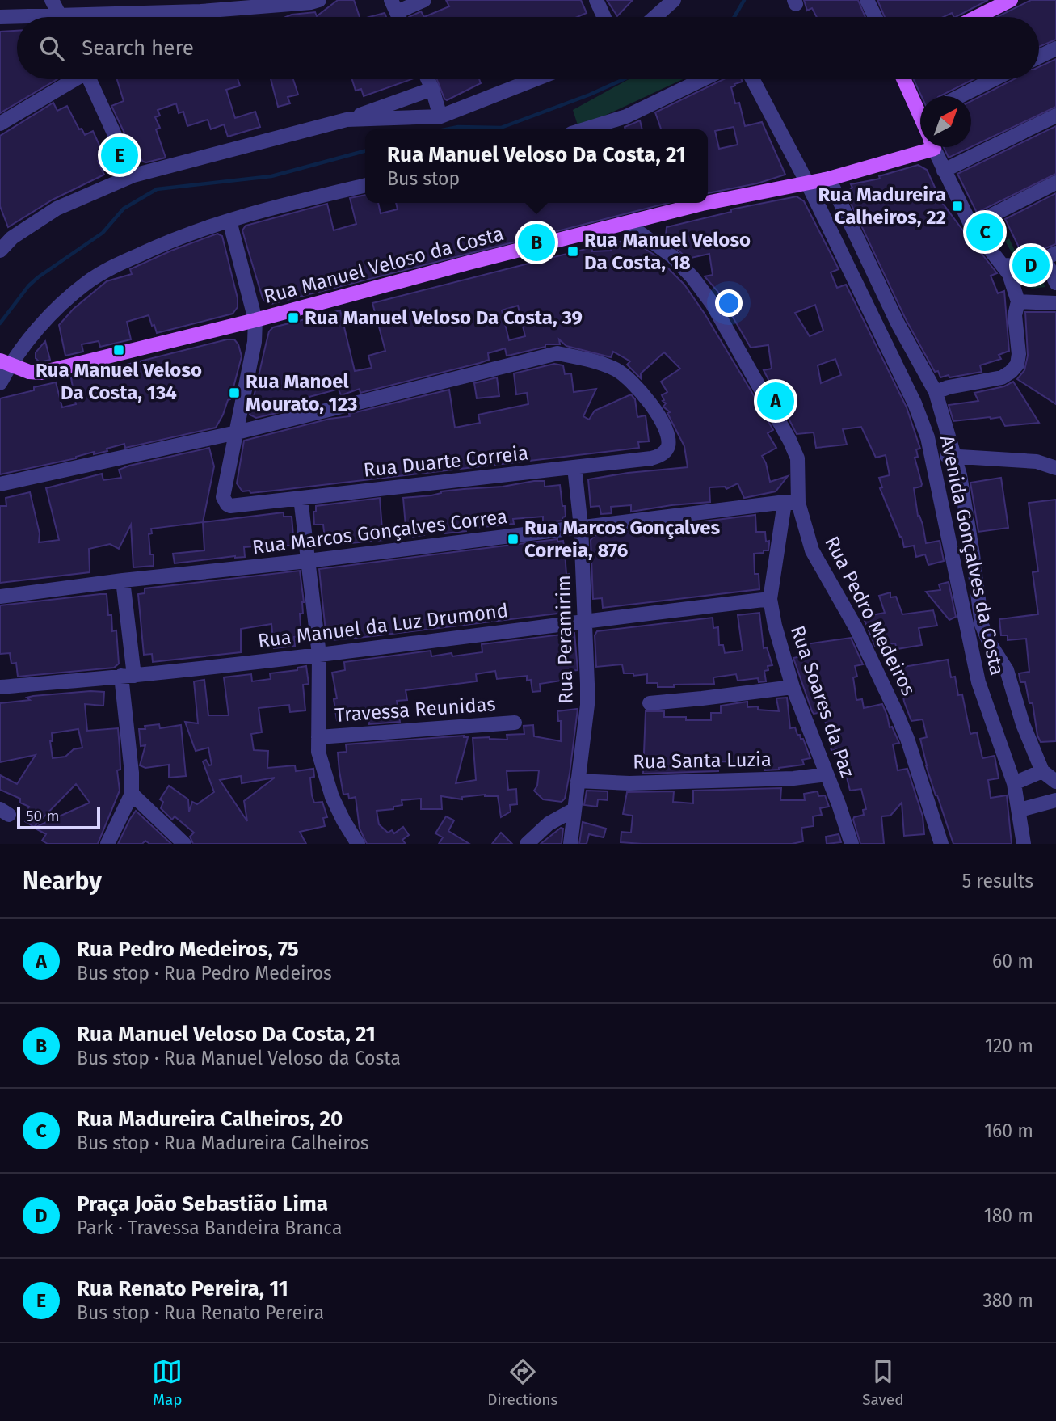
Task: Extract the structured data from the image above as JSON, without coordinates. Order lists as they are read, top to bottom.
{
  "streets": {
    "main road": ["Rua Manuel Veloso da Costa"],
    "street": [
      "Rua Duarte Correia",
      "Rua Marcos Gonçalves Correa",
      "Avenida Gonçalves da Costa",
      "Rua Pedro Medeiros",
      "Rua Manuel da Luz Drumond",
      "Rua Peramirim",
      "Rua Soares da Paz",
      "Travessa Reunidas",
      "Rua Santa Luzia"
    ]
  },
  "crossings": [
    ["Rua Manuel Veloso da Costa", "Avenida Gonçalves da Costa"],
    ["Rua Manuel Veloso da Costa", "Rua Pedro Medeiros"],
    ["Rua Duarte Correia", "Rua Peramirim"],
    ["Rua Marcos Gonçalves Correa", "Rua Pedro Medeiros"],
    ["Rua Marcos Gonçalves Correa", "Rua Peramirim"],
    ["Rua Marcos Gonçalves Correa", "Rua Soares da Paz"],
    ["Rua Pedro Medeiros", "Rua Soares da Paz"],
    ["Rua Manuel da Luz Drumond", "Rua Peramirim"],
    ["Rua Manuel da Luz Drumond", "Rua Soares da Paz"],
    ["Rua Peramirim", "Rua Santa Luzia"],
    ["Rua Soares da Paz", "Rua Santa Luzia"]
  ],
  "places": {
    "transit": [
      "Rua Madureira Calheiros, 22",
      "Rua Manuel Veloso Da Costa, 18",
      "Rua Manuel Veloso Da Costa, 39",
      "Rua Manuel Veloso Da Costa, 134",
      "Rua Manoel Mourato, 123",
      "Rua Marcos Gonçalves Correia, 876"
    ]
  },
  "scale_bar": "50 m",
  "north": "top right",
  "page": {
    "search": "Search here",
    "popup": ["Rua Manuel Veloso Da Costa, 21", "Bus stop"],
    "pins": [
      "E",
      "C",
      "B",
      "D",
      "A"
    ],
    "scale": "50 m",
    "heading": ["Nearby", "5 results"],
    "list": [
      {
        "mark": "A",
        "name": "Rua Pedro Medeiros, 75",
        "note": "Bus stop · Rua Pedro Medeiros",
        "value": "60 m"
      },
      {
        "mark": "B",
        "name": "Rua Manuel Veloso Da Costa, 21",
        "note": "Bus stop · Rua Manuel Veloso da Costa",
        "value": "120 m"
      },
      {
        "mark": "C",
        "name": "Rua Madureira Calheiros, 20",
        "note": "Bus stop · Rua Madureira Calheiros",
        "value": "160 m"
      },
      {
        "mark": "D",
        "name": "Praça João Sebastião Lima",
        "note": "Park · Travessa Bandeira Branca",
        "value": "180 m"
      },
      {
        "mark": "E",
        "name": "Rua Renato Pereira, 11",
        "note": "Bus stop · Rua Renato Pereira",
        "value": "380 m"
      }
    ],
    "nav": ["Map", "Directions", "Saved"]
  }
}
